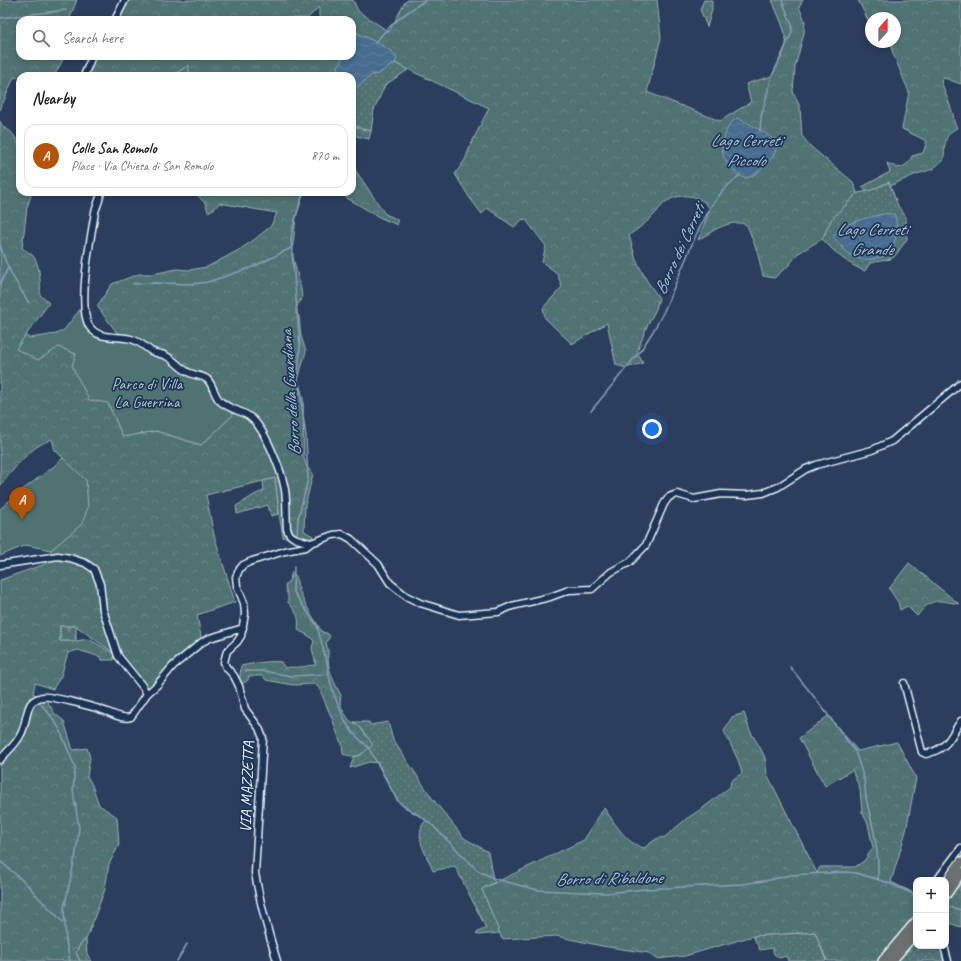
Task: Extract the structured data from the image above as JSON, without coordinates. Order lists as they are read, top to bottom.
{
  "streets": {
    "street": ["VIA MAZZETTA"]
  },
  "water": [
    "Lago Cerreti Piccolo",
    "Lago Cerreti Grande",
    "Borro dei Cerreti",
    "Borro della Guardiana",
    "Borro di Ribaldone"
  ],
  "parks": ["Parco di Villa La Guerrina"],
  "north": "top",
  "page": {
    "search": "Search here",
    "heading": "Nearby",
    "list": [
      {
        "mark": "A",
        "name": "Colle San Romolo",
        "note": "Place · Via Chiesa di San Romolo",
        "value": "870 m"
      }
    ],
    "pins": "A",
    "map_buttons": ["+", "−"]
  }
}
